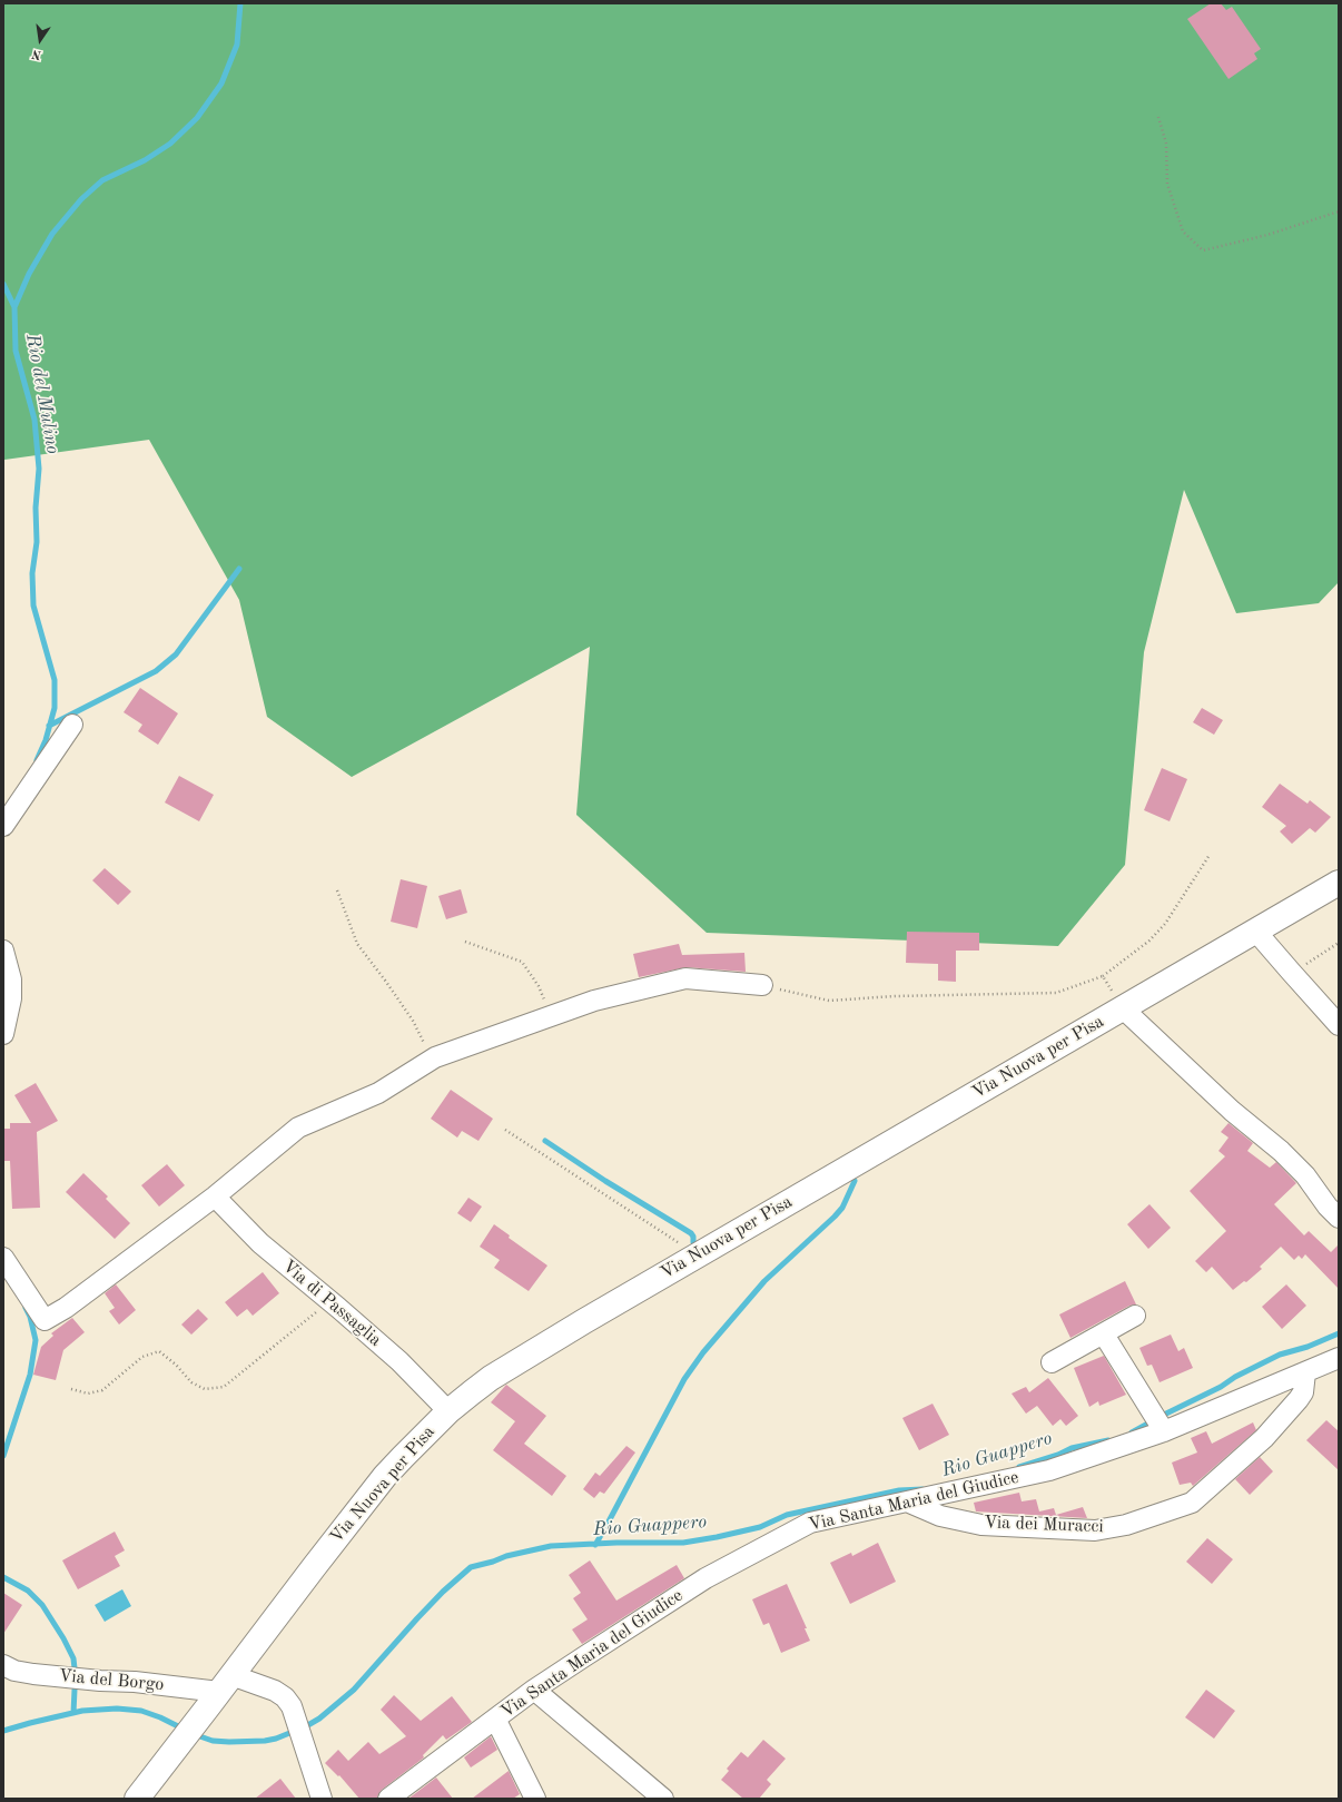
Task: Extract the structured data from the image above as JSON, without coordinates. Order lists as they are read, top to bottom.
{
  "streets": {
    "main road": ["Via Nuova per Pisa"],
    "street": [
      "Via di Passaglia",
      "Via Santa Maria del Giudice",
      "Via dei Muracci",
      "Via del Borgo"
    ]
  },
  "crossings": [
    ["Via Nuova per Pisa", "Via di Passaglia"],
    ["Via Nuova per Pisa", "Via del Borgo"],
    ["Via Santa Maria del Giudice", "Via dei Muracci"]
  ],
  "water": ["Rio del Mulino", "Rio Guappero"],
  "north": "bottom"
}
